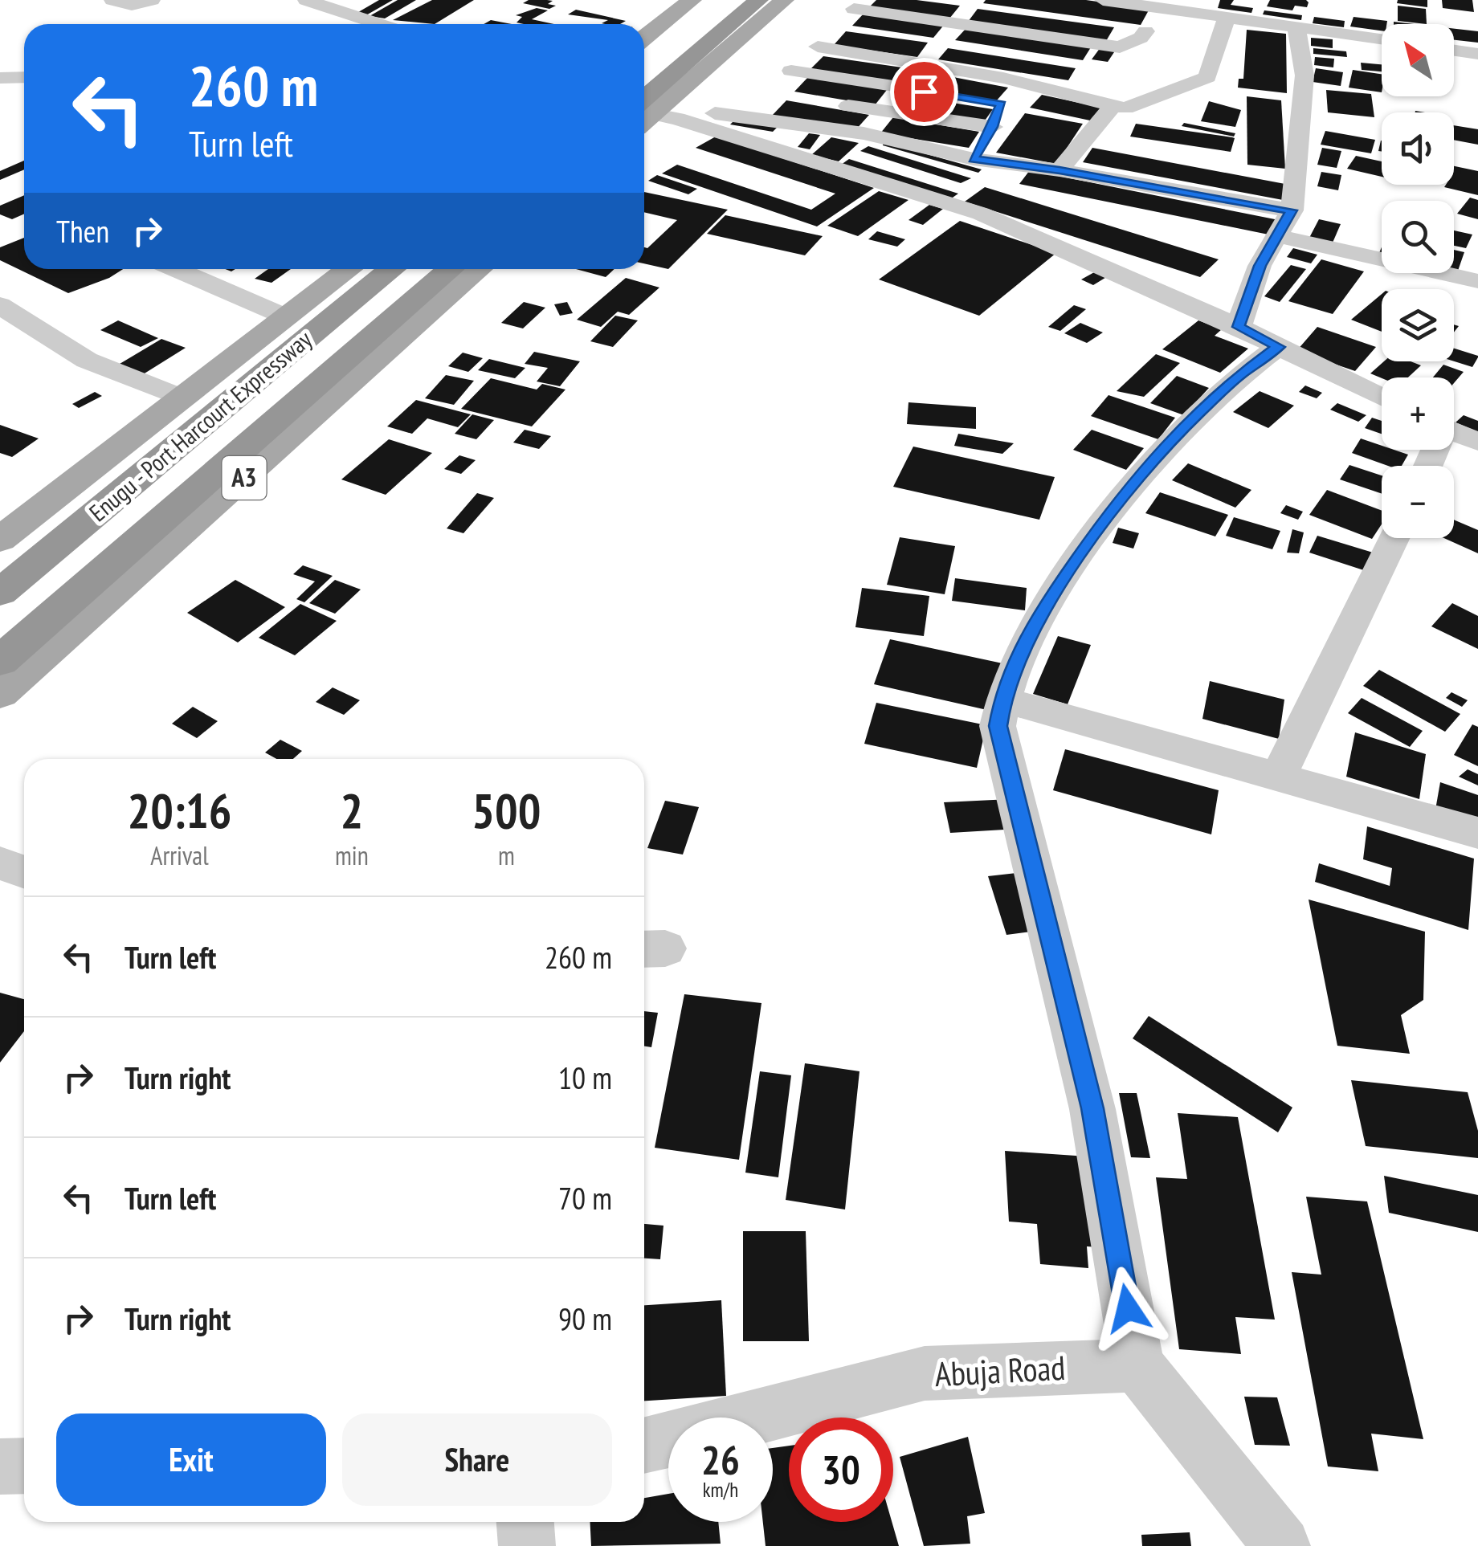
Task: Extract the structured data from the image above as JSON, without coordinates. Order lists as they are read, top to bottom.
{
  "streets": {
    "highway": ["Enugu - Port Harcourt Expressway", "A3"],
    "street": ["Abuja Road"]
  },
  "north": "top left",
  "page": {
    "map_buttons": ["+", "−"],
    "turn": ["260 m", "Turn left"],
    "then": "Then",
    "eta": [
      "20:16",
      "Arrival",
      "2",
      "min",
      "500",
      "m"
    ],
    "list": [
      {
        "name": "Turn left",
        "value": "260 m"
      },
      {
        "name": "Turn right",
        "value": "10 m"
      },
      {
        "name": "Turn left",
        "value": "70 m"
      },
      {
        "name": "Turn right",
        "value": "90 m"
      }
    ],
    "buttons": ["Exit", "Share"],
    "speed": "26 km/h",
    "limit": "30"
  }
}
